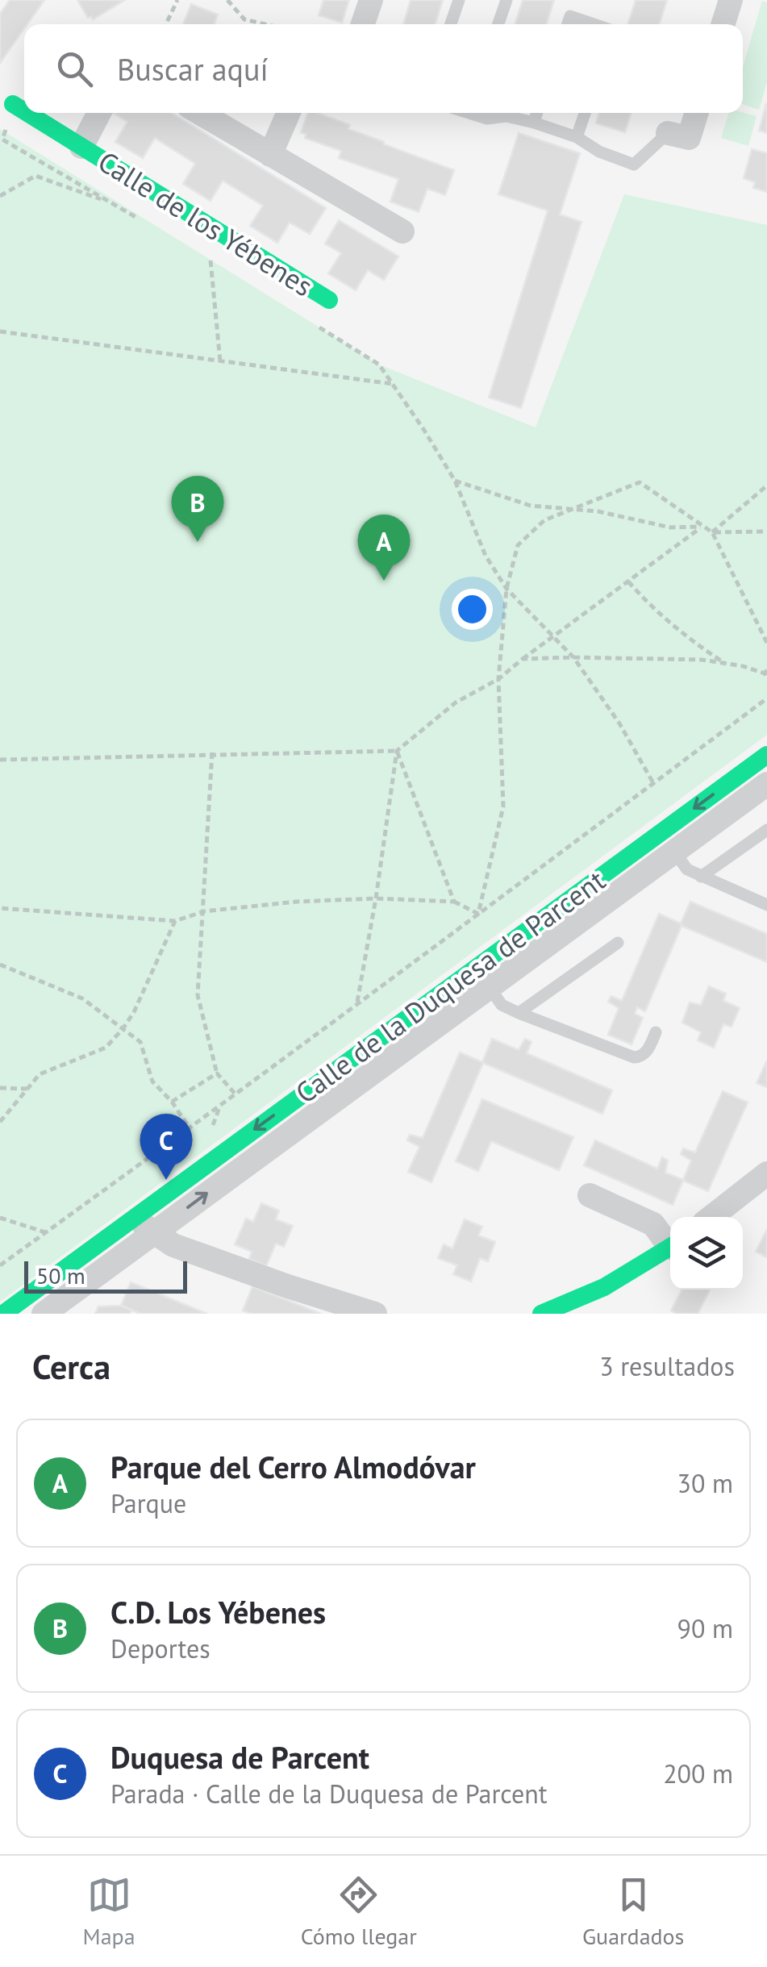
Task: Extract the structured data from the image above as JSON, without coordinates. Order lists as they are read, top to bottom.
{
  "streets": {
    "street": ["Calle de los Yébenes", "Calle de la Duquesa de Parcent"]
  },
  "scale_bar": "50 m",
  "page": {
    "search": "Buscar aquí",
    "pins": ["B", "A", "C"],
    "scale": "50 m",
    "heading": ["Cerca", "3 resultados"],
    "list": [
      {
        "mark": "A",
        "name": "Parque del Cerro Almodóvar",
        "note": "Parque",
        "value": "30 m"
      },
      {
        "mark": "B",
        "name": "C.D. Los Yébenes",
        "note": "Deportes",
        "value": "90 m"
      },
      {
        "mark": "C",
        "name": "Duquesa de Parcent",
        "note": "Parada · Calle de la Duquesa de Parcent",
        "value": "200 m"
      }
    ],
    "nav": ["Mapa", "Cómo llegar", "Guardados"]
  }
}
